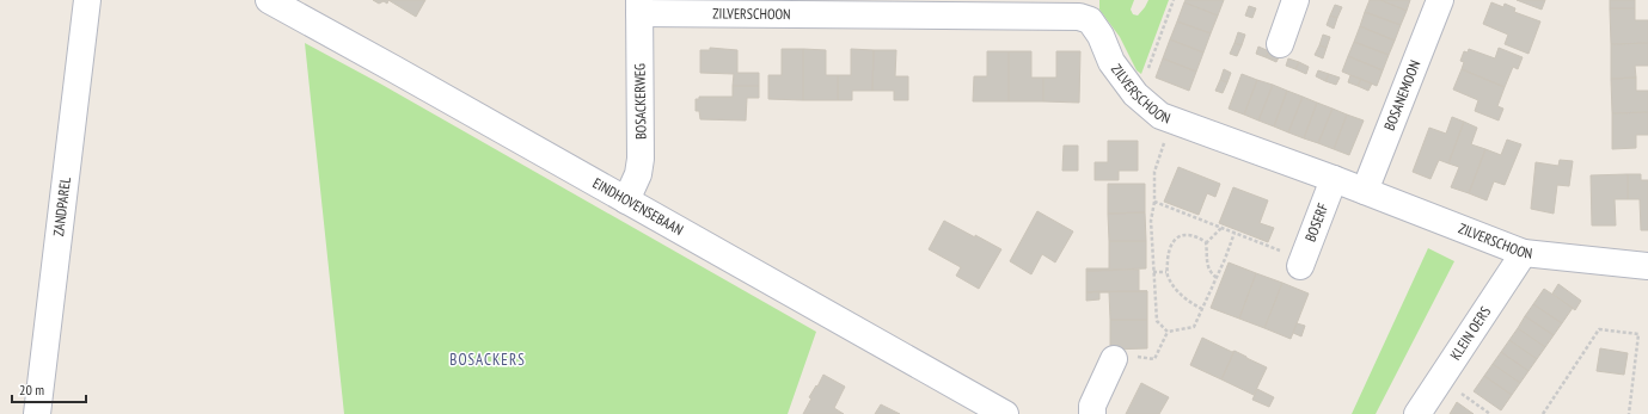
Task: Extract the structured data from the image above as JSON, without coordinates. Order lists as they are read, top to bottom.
{
  "streets": {
    "street": [
      "ZILVERSCHOON",
      "BOSANEMOON",
      "BOSACKERWEG",
      "EINDHOVENSEBAAN",
      "ZANDPAREL",
      "BOSERF",
      "KLEIN OERS"
    ]
  },
  "crossings": [
    ["ZILVERSCHOON", "BOSANEMOON"],
    ["ZILVERSCHOON", "BOSACKERWEG"],
    ["ZILVERSCHOON", "BOSERF"],
    ["ZILVERSCHOON", "KLEIN OERS"],
    ["BOSACKERWEG", "EINDHOVENSEBAAN"]
  ],
  "districts": ["BOSACKERS"],
  "scale_bar": "20 m"
}
